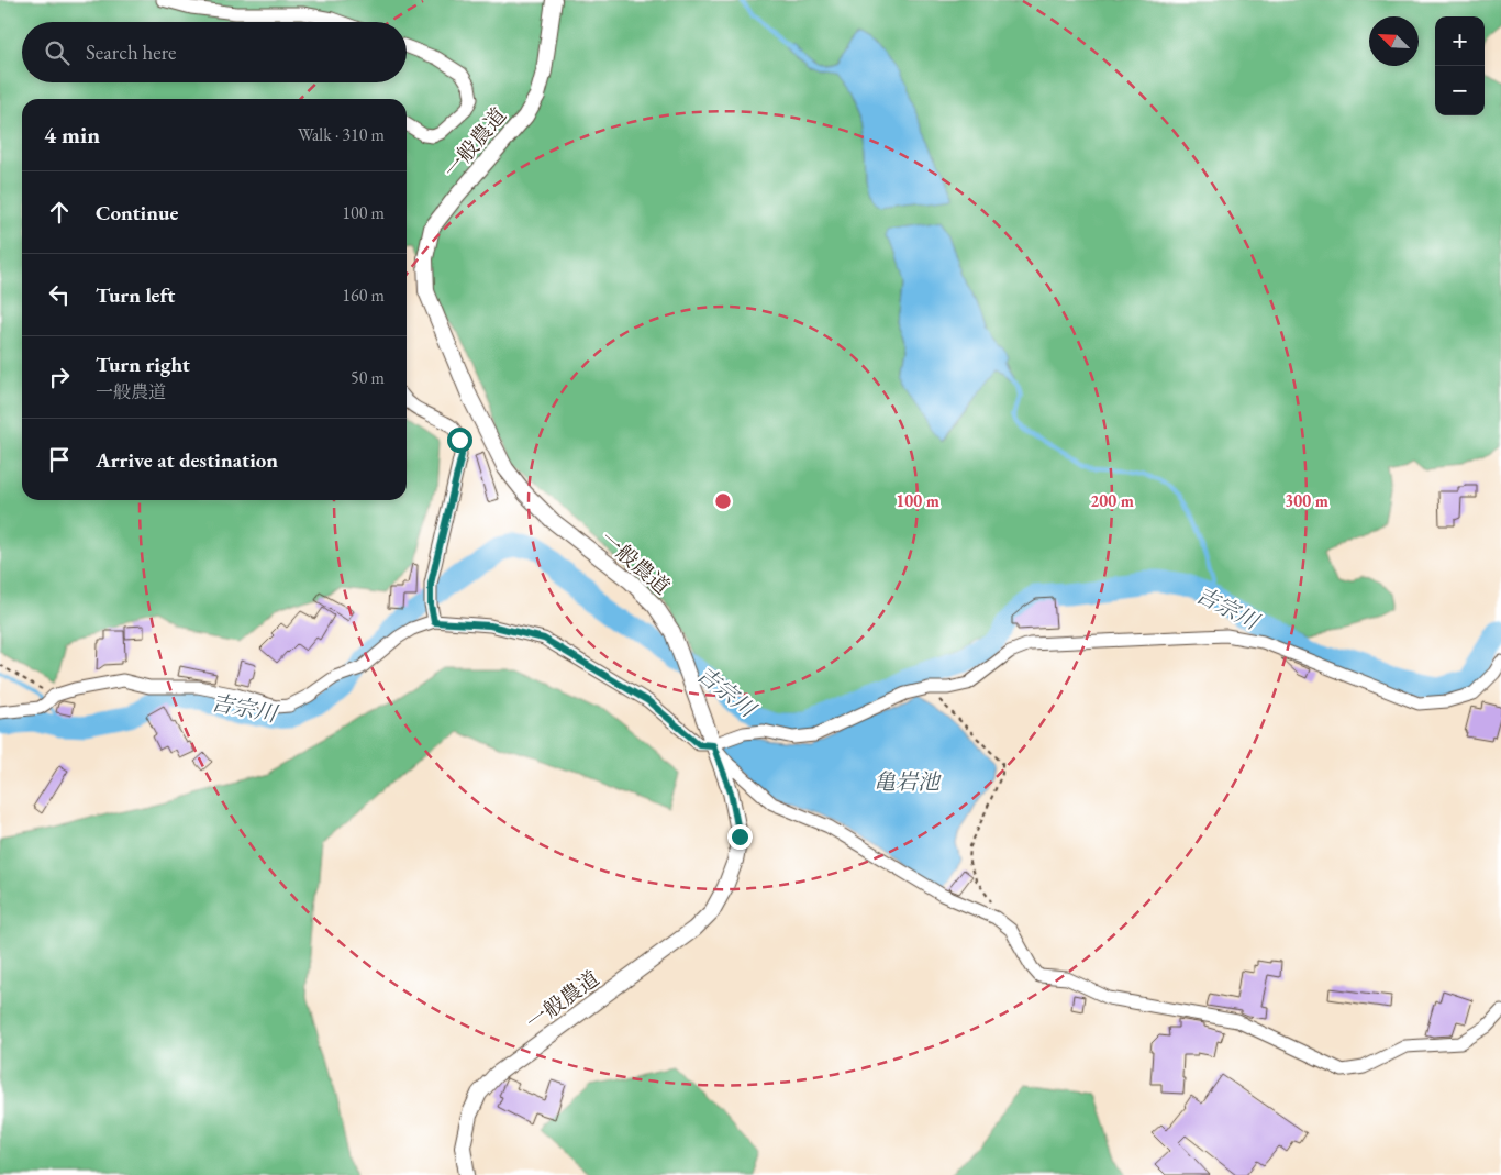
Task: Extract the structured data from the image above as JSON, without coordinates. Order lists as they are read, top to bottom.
{
  "streets": {
    "street": ["一般農道"]
  },
  "water": ["吉宗川", "亀岩池"],
  "north": "top left",
  "page": {
    "map_buttons": ["+", "−"],
    "search": "Search here",
    "heading": ["4 min", "Walk · 310 m"],
    "list": [
      ["Continue", "100 m"],
      ["Turn left", "160 m"],
      ["Turn right", "一般農道", "50 m"],
      "Arrive at destination"
    ]
  },
  "rings": ["100 m", "200 m", "300 m"]
}
